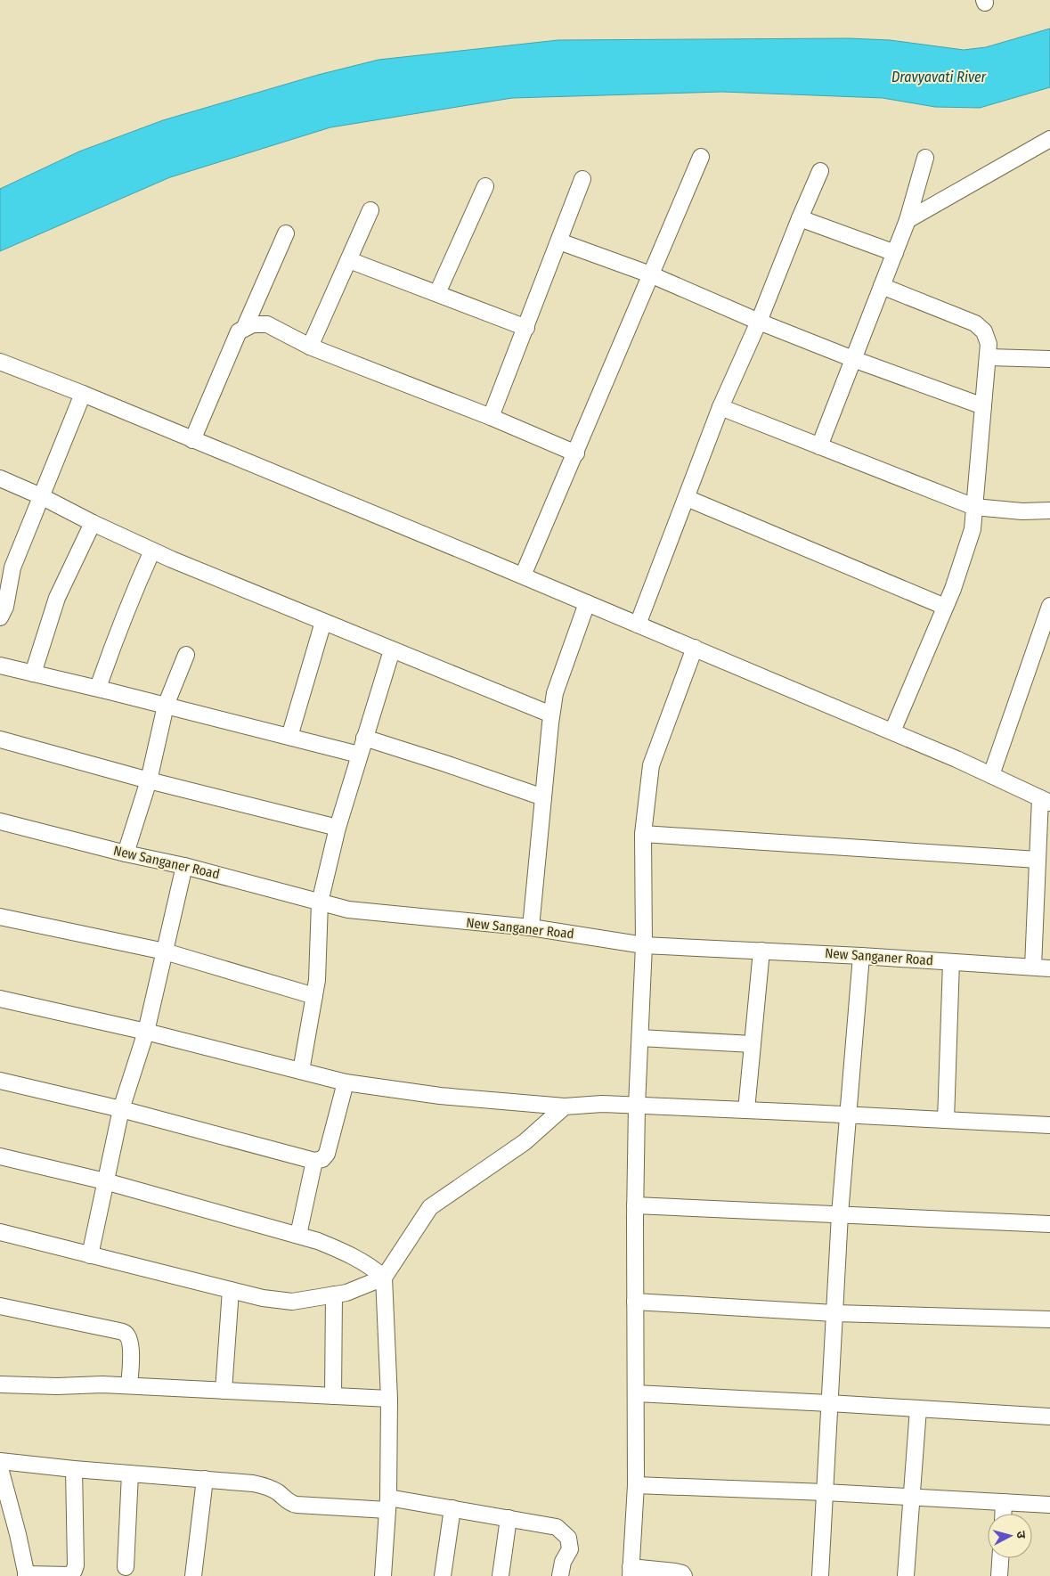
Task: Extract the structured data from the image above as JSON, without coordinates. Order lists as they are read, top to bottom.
{
  "streets": {
    "street": ["New Sanganer Road"]
  },
  "water": ["Dravyavati River"],
  "north": "right"
}
